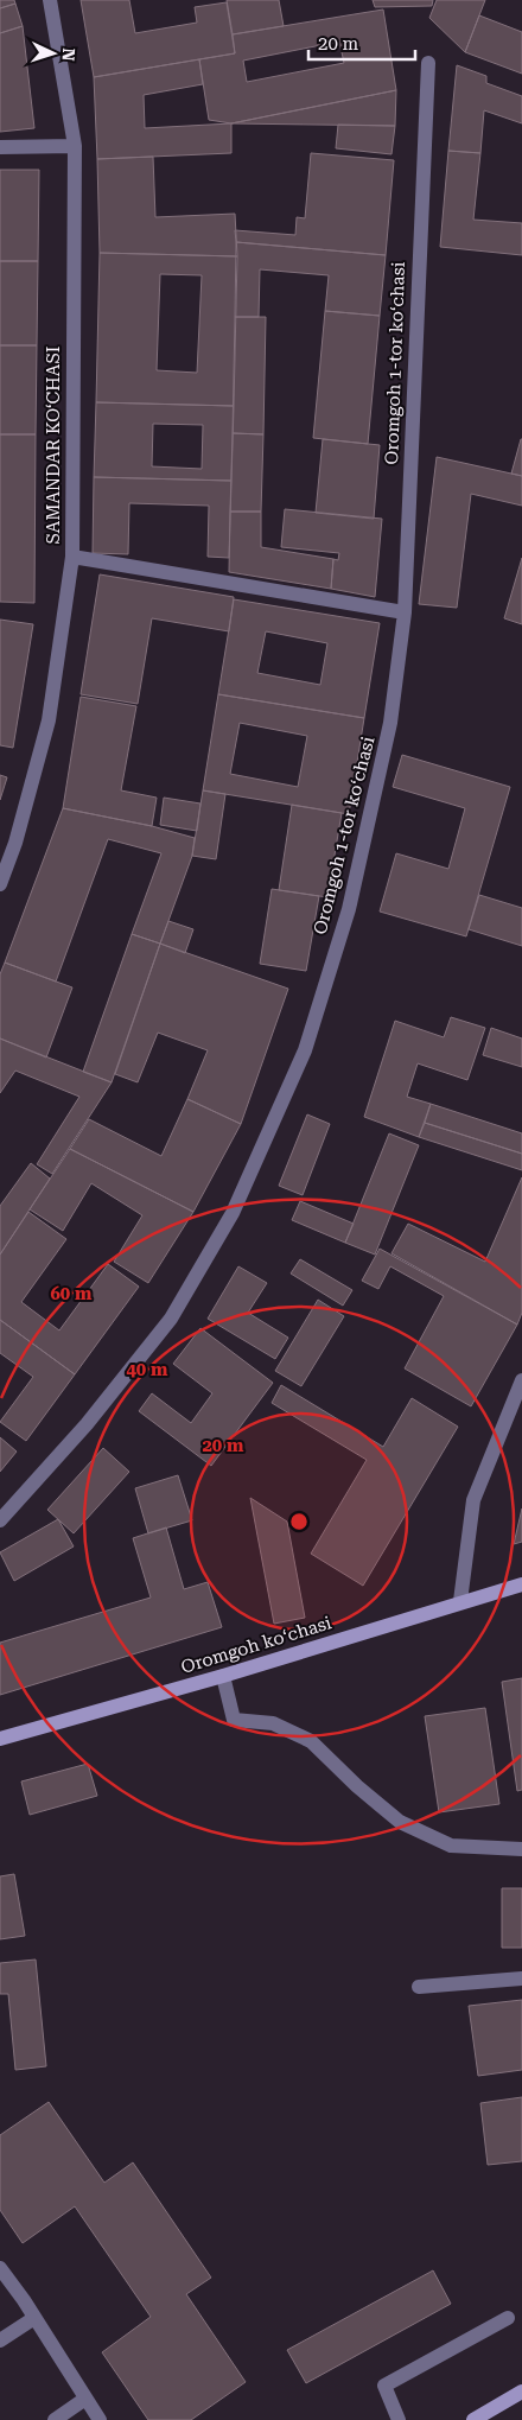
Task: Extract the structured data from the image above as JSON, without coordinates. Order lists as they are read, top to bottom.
{
  "streets": {
    "street": ["Oromgoh 1-tor koʻchasi", "SAMANDAR KO‘CHASI", "Oromgoh koʻchasi"]
  },
  "scale_bar": "20 m",
  "north": "right",
  "rings": ["60 m", "40 m", "20 m"]
}
